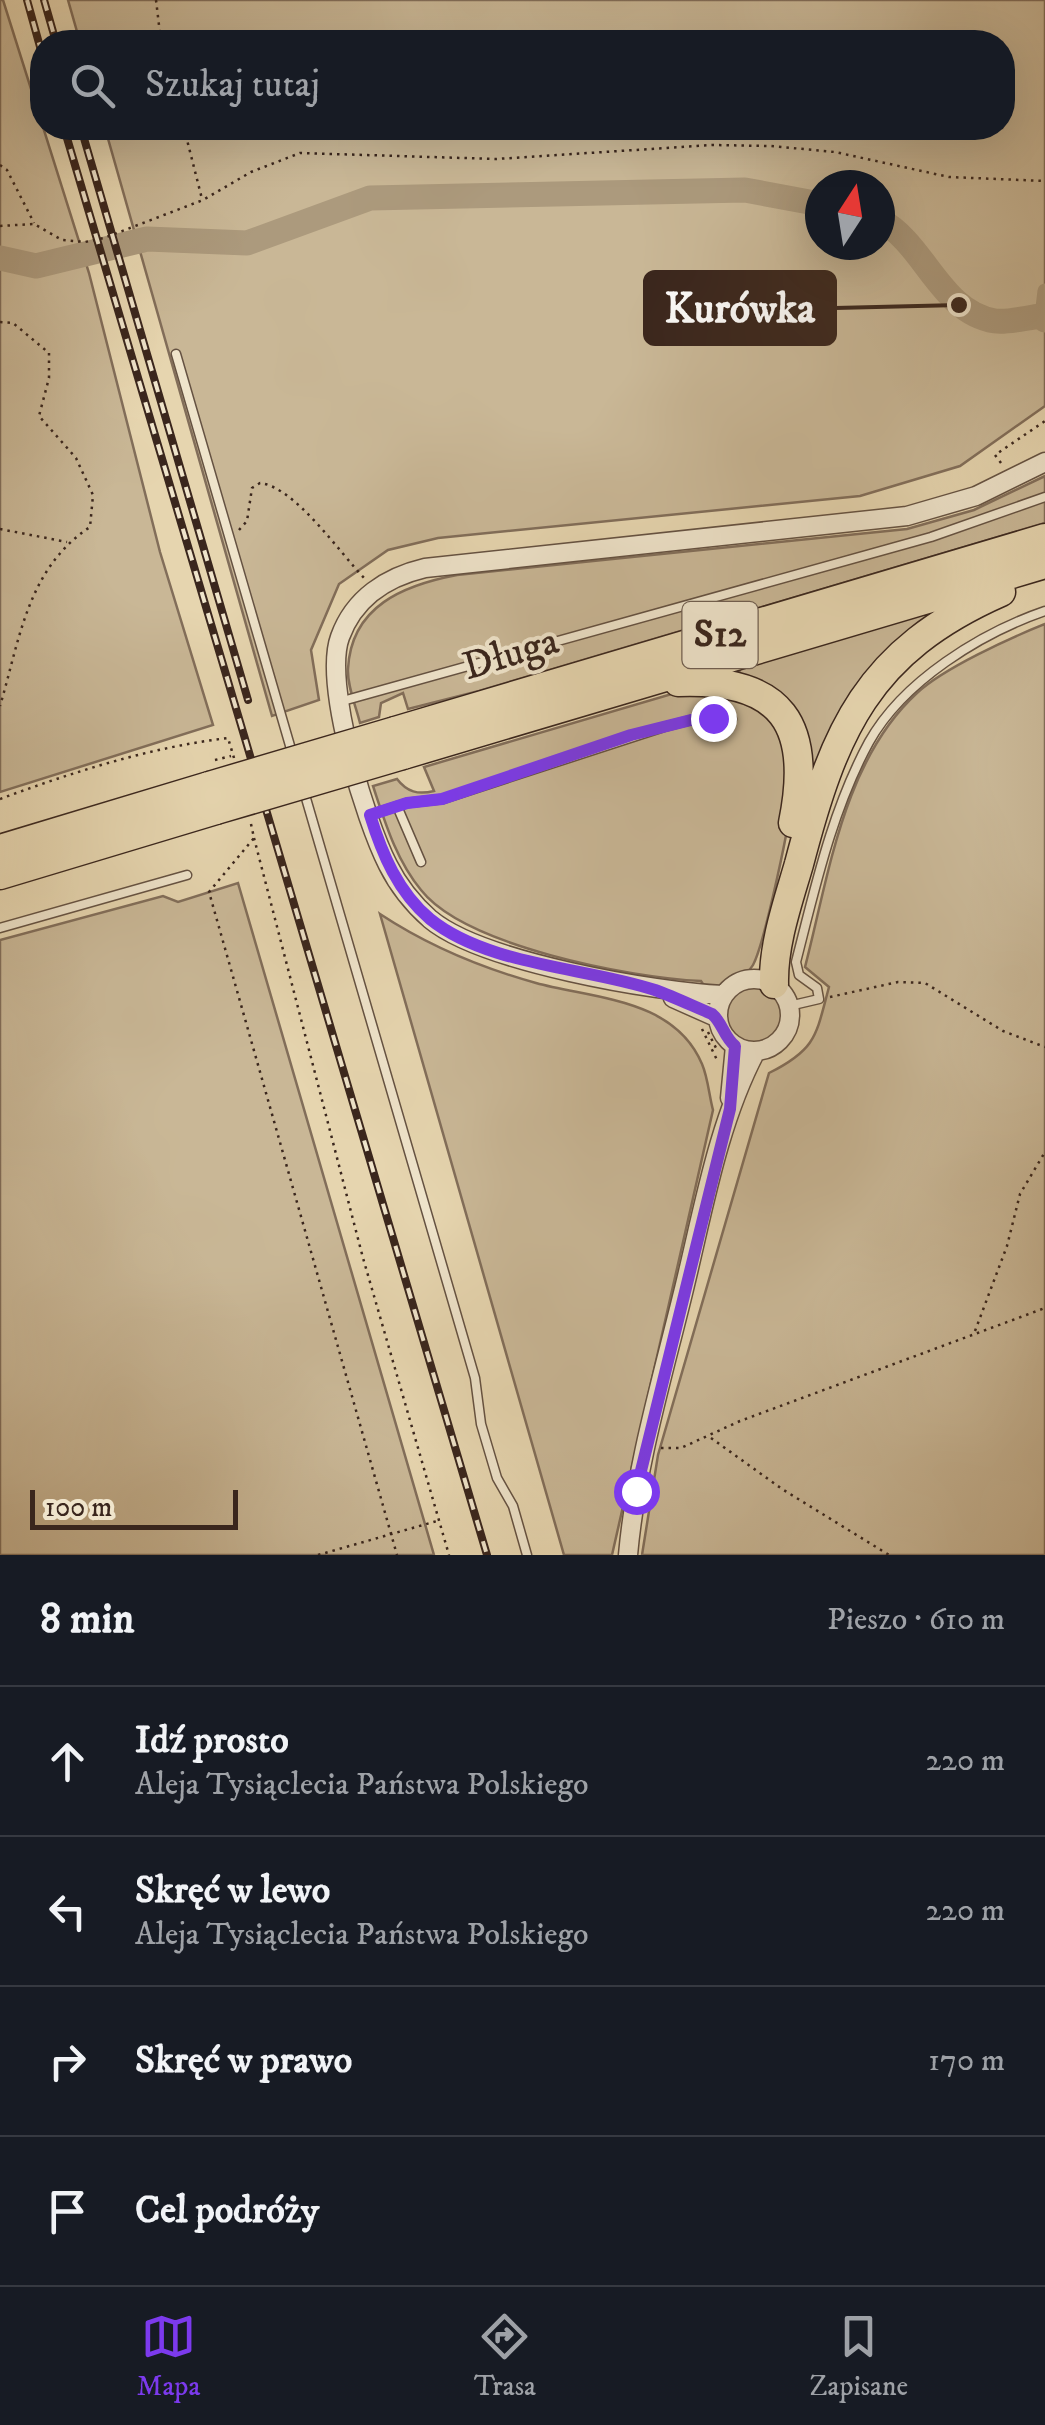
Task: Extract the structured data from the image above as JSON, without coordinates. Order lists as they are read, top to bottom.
{
  "streets": {
    "highway": ["S12", "Długa"]
  },
  "crossings": [
    ["S12", "Długa"]
  ],
  "places": ["Kurówka"],
  "scale_bar": "100 m",
  "north": "top",
  "page": {
    "search": "Szukaj tutaj",
    "scale": "100 m",
    "heading": ["8 min", "Pieszo · 610 m"],
    "list": [
      ["Idź prosto", "Aleja Tysiąclecia Państwa Polskiego", "220 m"],
      ["Skręć w lewo", "Aleja Tysiąclecia Państwa Polskiego", "220 m"],
      ["Skręć w prawo", "170 m"],
      "Cel podróży"
    ],
    "nav": ["Mapa", "Trasa", "Zapisane"]
  }
}
